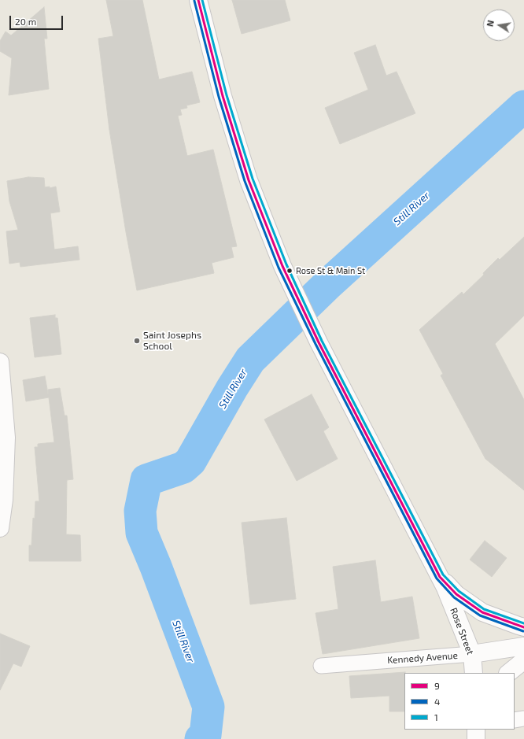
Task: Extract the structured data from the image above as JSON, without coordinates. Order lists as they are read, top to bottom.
{
  "streets": {
    "street": ["Rose Street", "Kennedy Avenue"]
  },
  "crossings": [
    ["Rose Street", "Kennedy Avenue"]
  ],
  "water": ["Still River"],
  "places": ["Rose St & Main St", "Saint Josephs School"],
  "lines": ["transit line 9", "transit line 1", "transit line 4"],
  "legend": ["9", "4", "1"],
  "scale_bar": "20 m",
  "north": "left"
}
